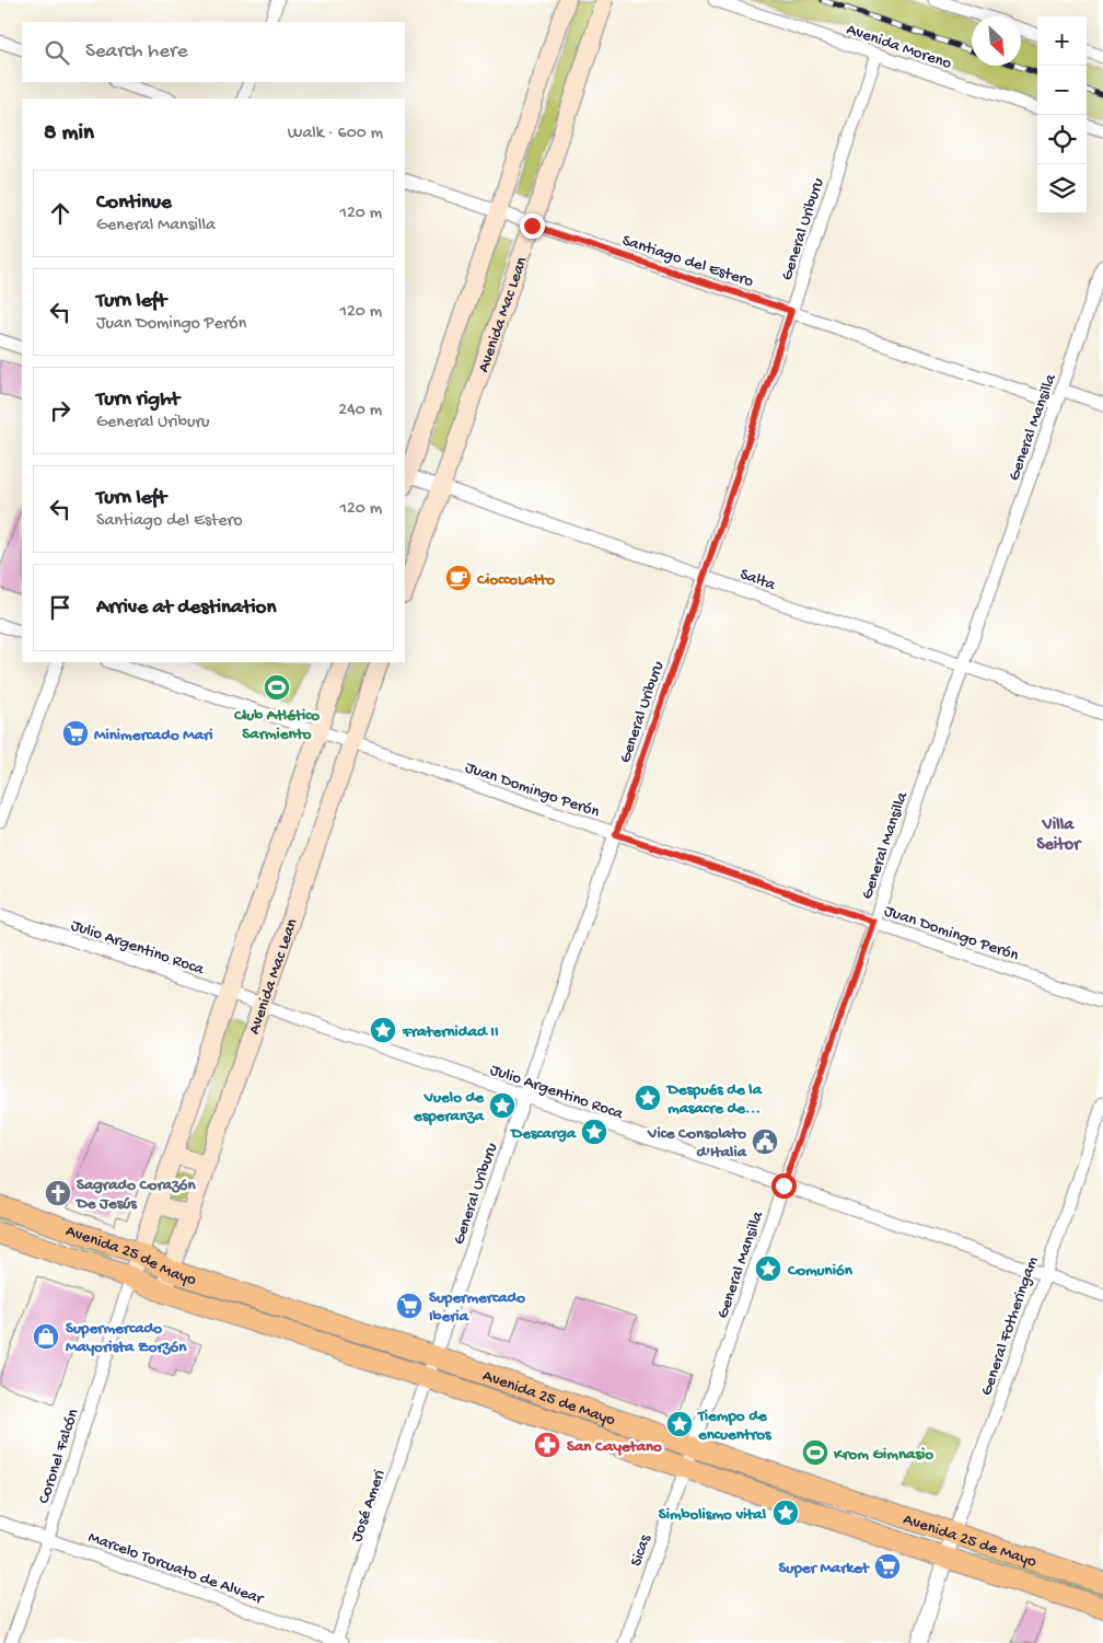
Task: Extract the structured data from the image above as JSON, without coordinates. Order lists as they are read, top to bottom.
{
  "streets": {
    "main road": ["Avenida Mac Lean", "Avenida 25 de Mayo"],
    "street": [
      "Avenida Moreno",
      "General Uriburu",
      "Santiago del Estero",
      "General Mansilla",
      "Salta",
      "Juan Domingo Perón",
      "Julio Argentino Roca",
      "General Fotheringam",
      "Coronel Falcón",
      "José Ameri",
      "Sicas",
      "Marcelo Torcuato de Alvear"
    ]
  },
  "crossings": [
    ["Avenida Moreno", "General Uriburu"],
    ["General Uriburu", "Santiago del Estero"],
    ["General Uriburu", "Salta"],
    ["General Uriburu", "Juan Domingo Perón"],
    ["General Uriburu", "Julio Argentino Roca"],
    ["General Uriburu", "Avenida 25 de Mayo"],
    ["General Uriburu", "José Ameri"],
    ["Santiago del Estero", "Avenida Mac Lean"],
    ["Santiago del Estero", "General Mansilla"],
    ["Avenida Mac Lean", "Salta"],
    ["Avenida Mac Lean", "Juan Domingo Perón"],
    ["Avenida Mac Lean", "Julio Argentino Roca"],
    ["Avenida Mac Lean", "Avenida 25 de Mayo"],
    ["Avenida Mac Lean", "Coronel Falcón"],
    ["General Mansilla", "Salta"],
    ["General Mansilla", "Juan Domingo Perón"],
    ["General Mansilla", "Julio Argentino Roca"],
    ["General Mansilla", "Avenida 25 de Mayo"],
    ["General Mansilla", "Sicas"],
    ["Julio Argentino Roca", "General Fotheringam"],
    ["Avenida 25 de Mayo", "General Fotheringam"],
    ["Avenida 25 de Mayo", "Coronel Falcón"],
    ["Avenida 25 de Mayo", "José Ameri"],
    ["Avenida 25 de Mayo", "Sicas"],
    ["Coronel Falcón", "Marcelo Torcuato de Alvear"],
    ["José Ameri", "Marcelo Torcuato de Alvear"]
  ],
  "districts": ["Villa Seitor"],
  "places": {
    "cafe": ["CioccoLatto"],
    "sports": ["Club Atlético Sarmiento", "Krom Gimnasio"],
    "supermarket": ["Minimercado Mari", "Supermercado Iberia", "Super Market"],
    "place": [
      "Fraternidad II",
      "Después de la masacre de...",
      "Vuelo de esperanza",
      "Descarga",
      "Comunión",
      "Tiempo de encuentros",
      "Simbolismo vital"
    ],
    "public building": ["Vice Consolato d'Italia"],
    "church": ["Sagrado Corazón De Jesús"],
    "shop": ["Supermercado Mayorista Zorzón"],
    "pharmacy": ["San Cayetano"]
  },
  "north": "bottom right",
  "page": {
    "map_buttons": ["+", "−"],
    "search": "Search here",
    "heading": ["8 min", "Walk · 600 m"],
    "list": [
      ["Continue", "General Mansilla", "120 m"],
      ["Turn left", "Juan Domingo Perón", "120 m"],
      ["Turn right", "General Uriburu", "240 m"],
      ["Turn left", "Santiago del Estero", "120 m"],
      "Arrive at destination"
    ]
  }
}
